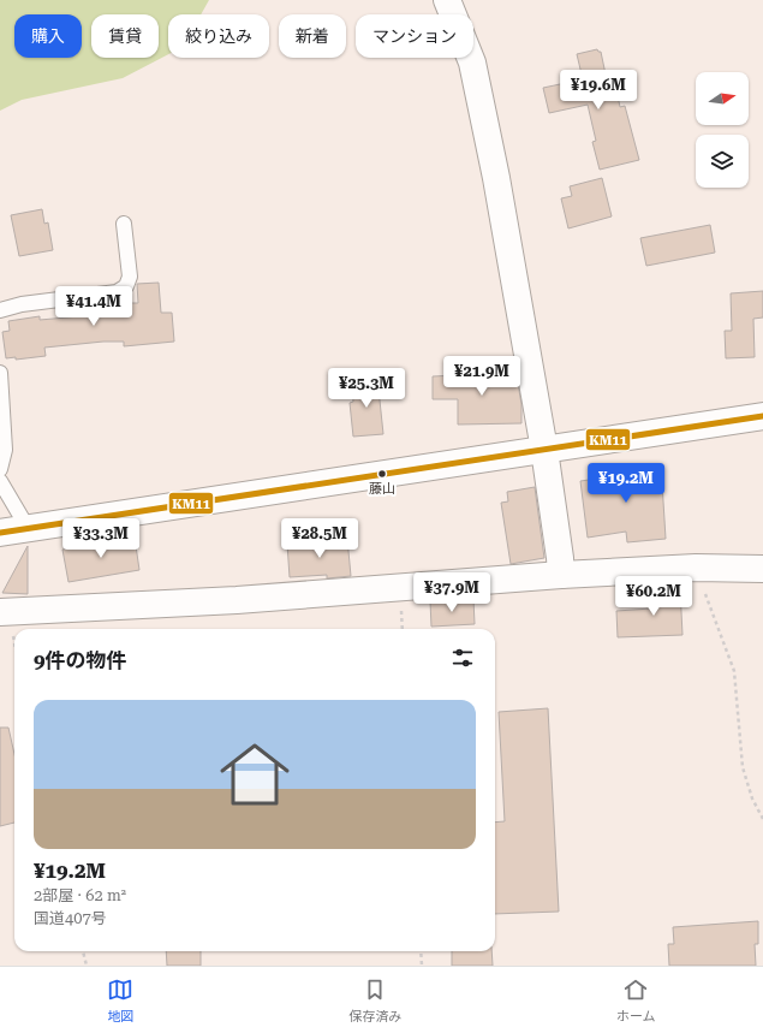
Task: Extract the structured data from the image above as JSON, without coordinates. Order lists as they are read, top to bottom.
{
  "places": ["藤山"],
  "lines": ["transit line KM11"],
  "north": "right",
  "page": {
    "chip": [
      "購入",
      "賃貸",
      "絞り込み",
      "新着",
      "マンション"
    ],
    "price": [
      "¥19.6M",
      "¥41.4M",
      "¥21.9M",
      "¥25.3M",
      "¥19.2M",
      "¥33.3M",
      "¥28.5M",
      "¥37.9M",
      "¥60.2M"
    ],
    "heading": "9件の物件",
    "list": [
      {
        "name": "¥19.2M",
        "note": "2部屋 · 62 m² · 国道407号"
      }
    ],
    "tabs": ["地図", "保存済み", "ホーム"]
  }
}
